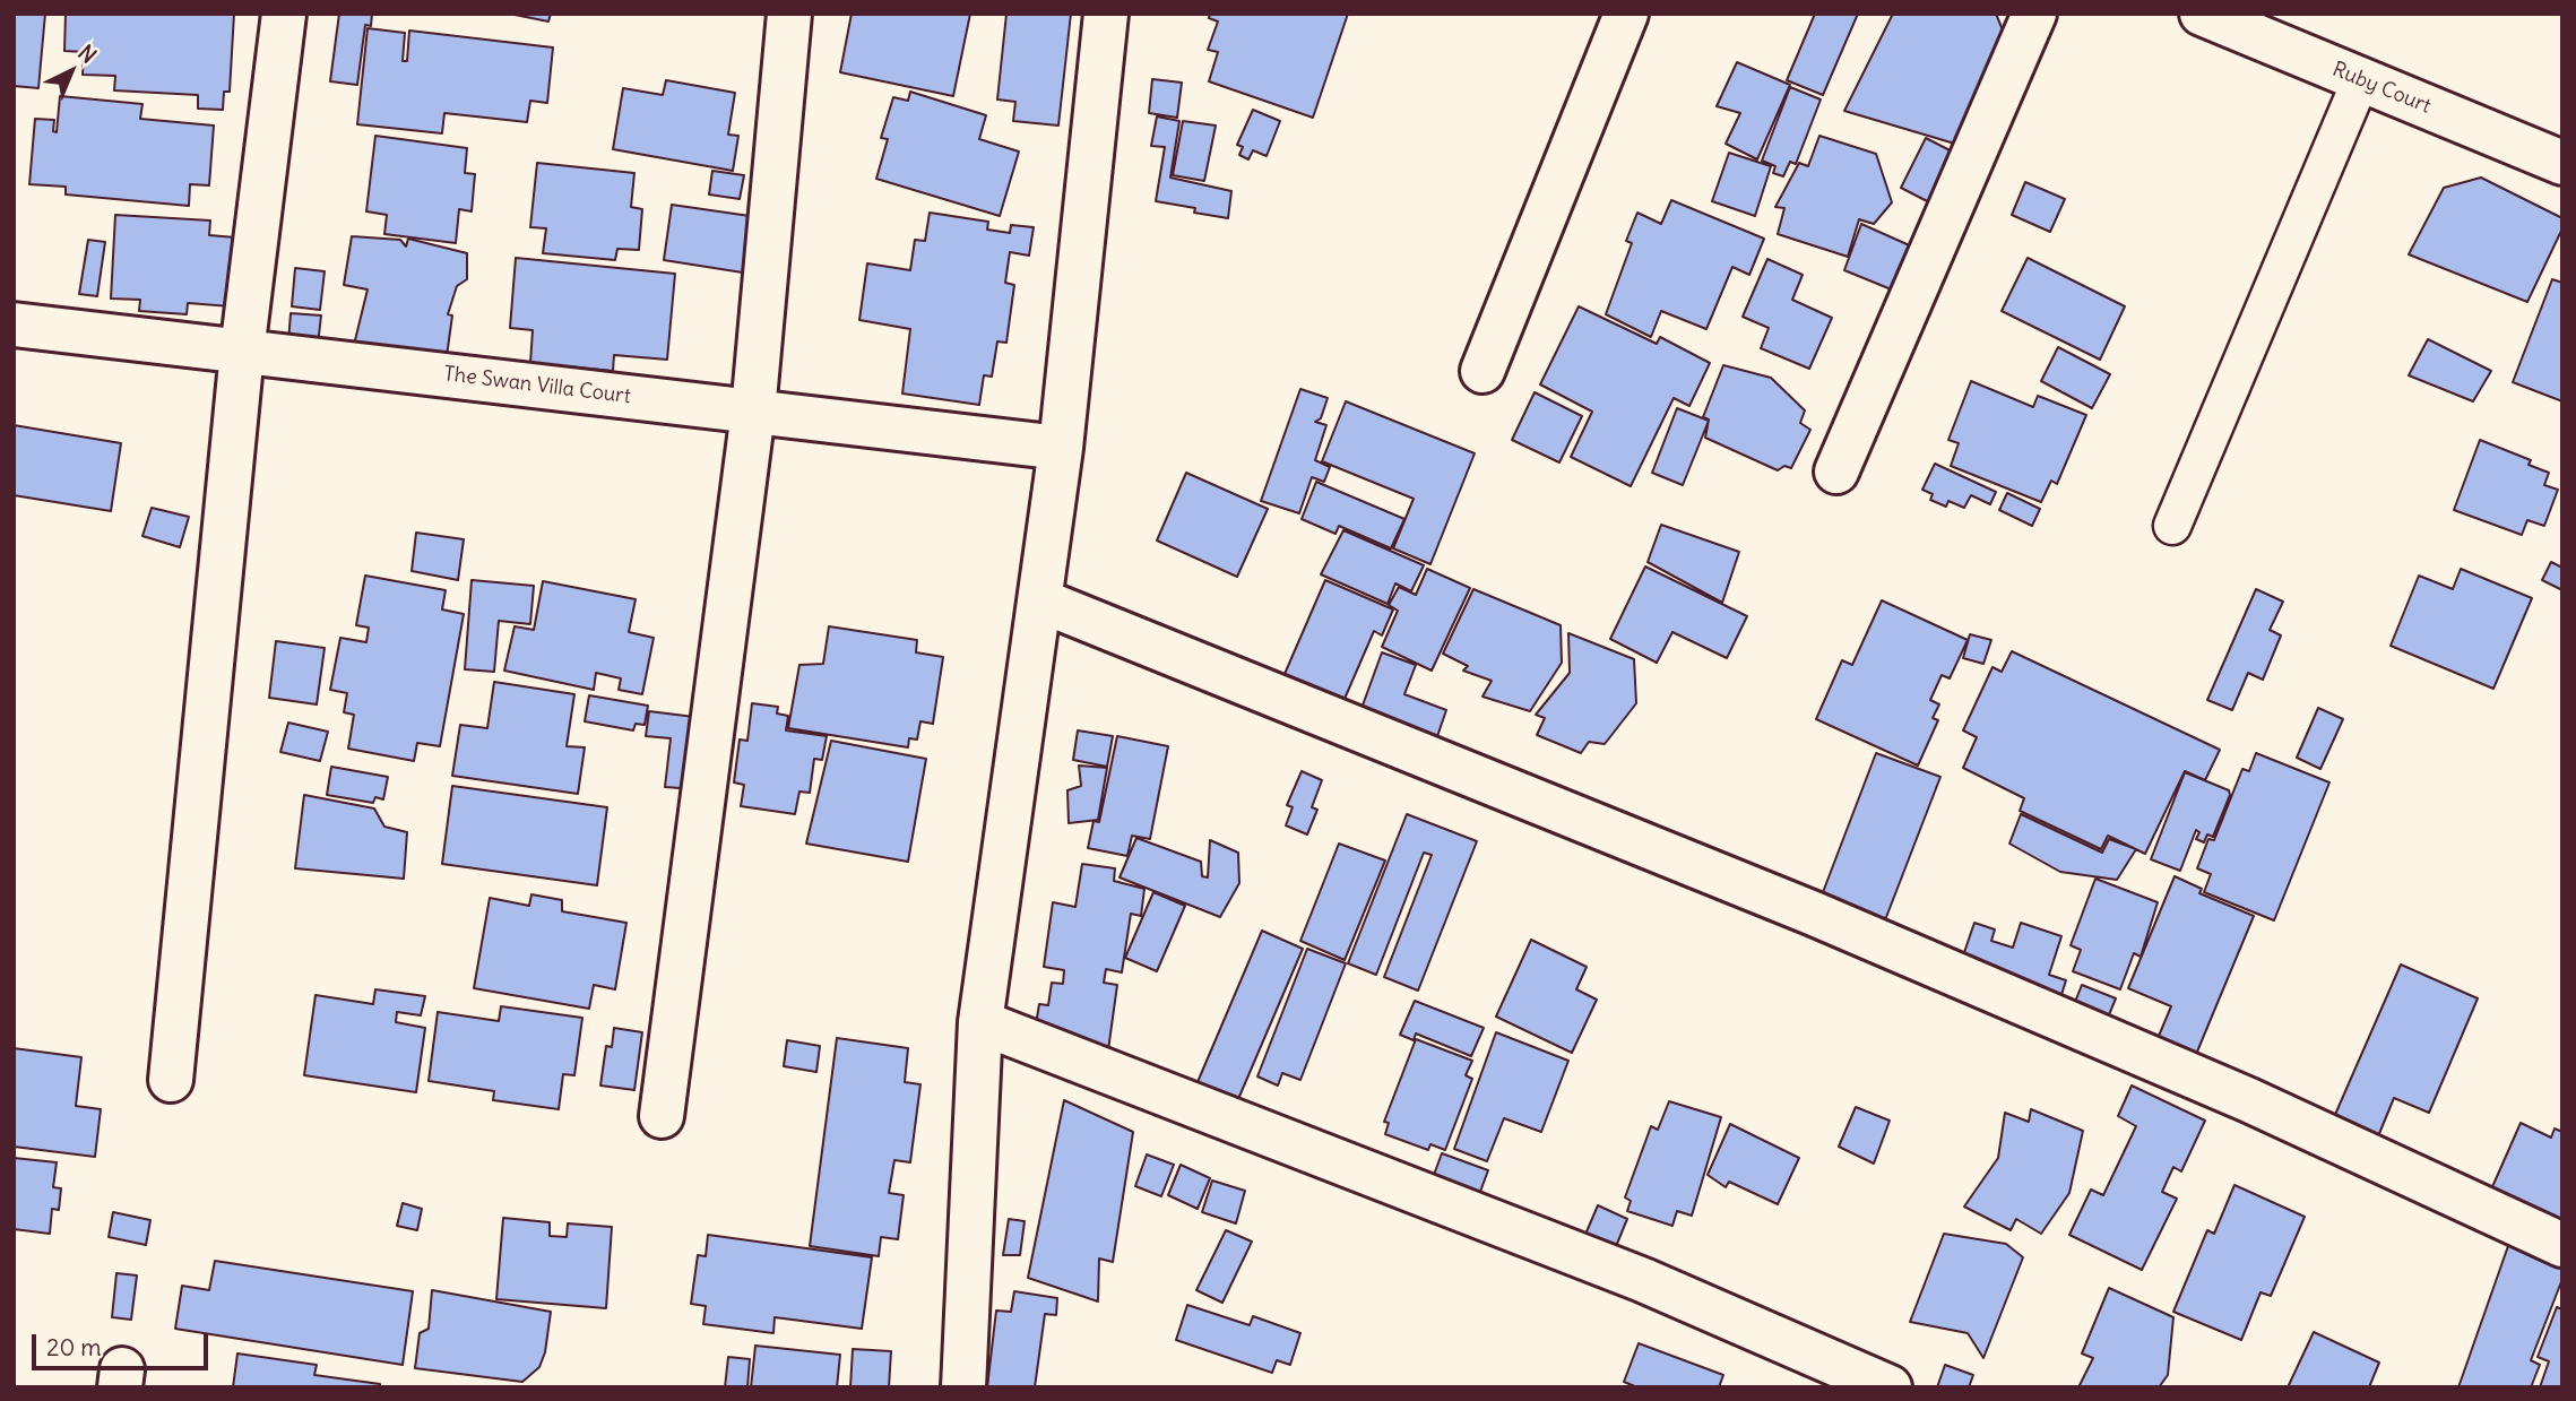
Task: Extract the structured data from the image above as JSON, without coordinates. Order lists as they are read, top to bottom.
{
  "streets": {
    "street": ["Ruby Court", "The Swan Villa Court"]
  },
  "scale_bar": "20 m",
  "north": "top right"
}
